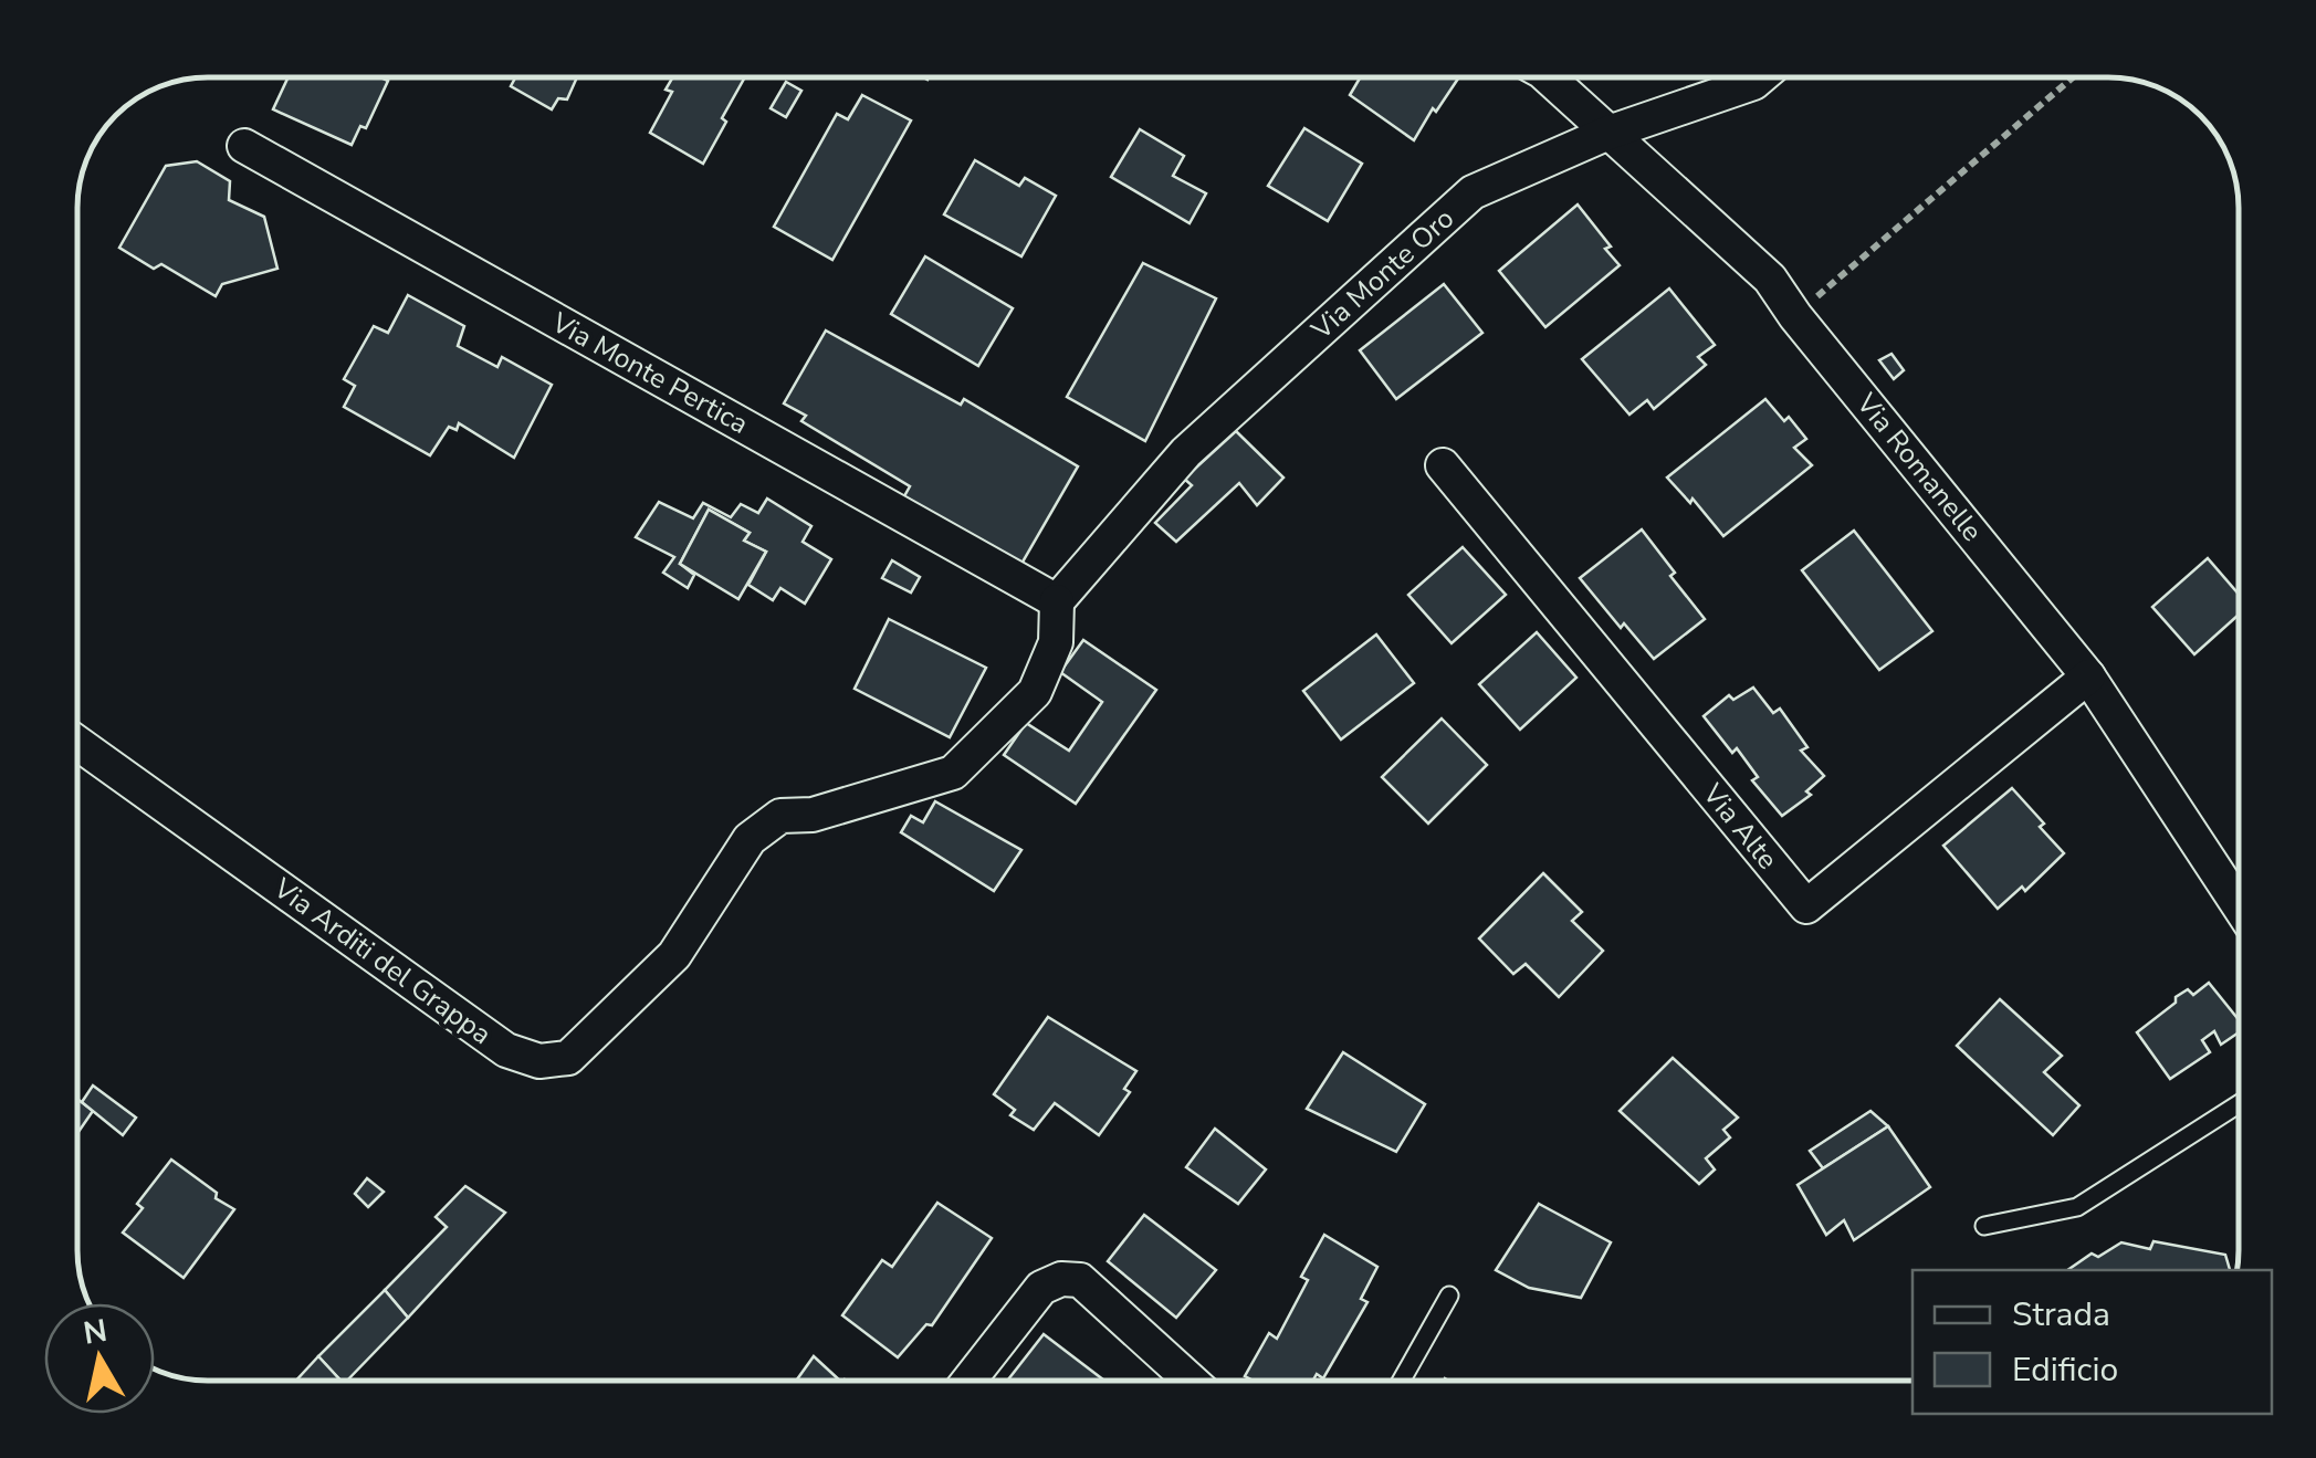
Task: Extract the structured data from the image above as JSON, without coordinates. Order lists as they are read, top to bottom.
{
  "streets": {
    "street": [
      "Via Monte Oro",
      "Via Monte Pertica",
      "Via Romanelle",
      "Via Alte",
      "Via Arditi del Grappa"
    ]
  },
  "crossings": [
    ["Via Monte Oro", "Via Monte Pertica"],
    ["Via Monte Oro", "Via Romanelle"],
    ["Via Monte Oro", "Via Arditi del Grappa"],
    ["Via Monte Pertica", "Via Arditi del Grappa"],
    ["Via Romanelle", "Via Alte"]
  ],
  "legend": ["Strada", "Edificio"],
  "north": "top"
}
